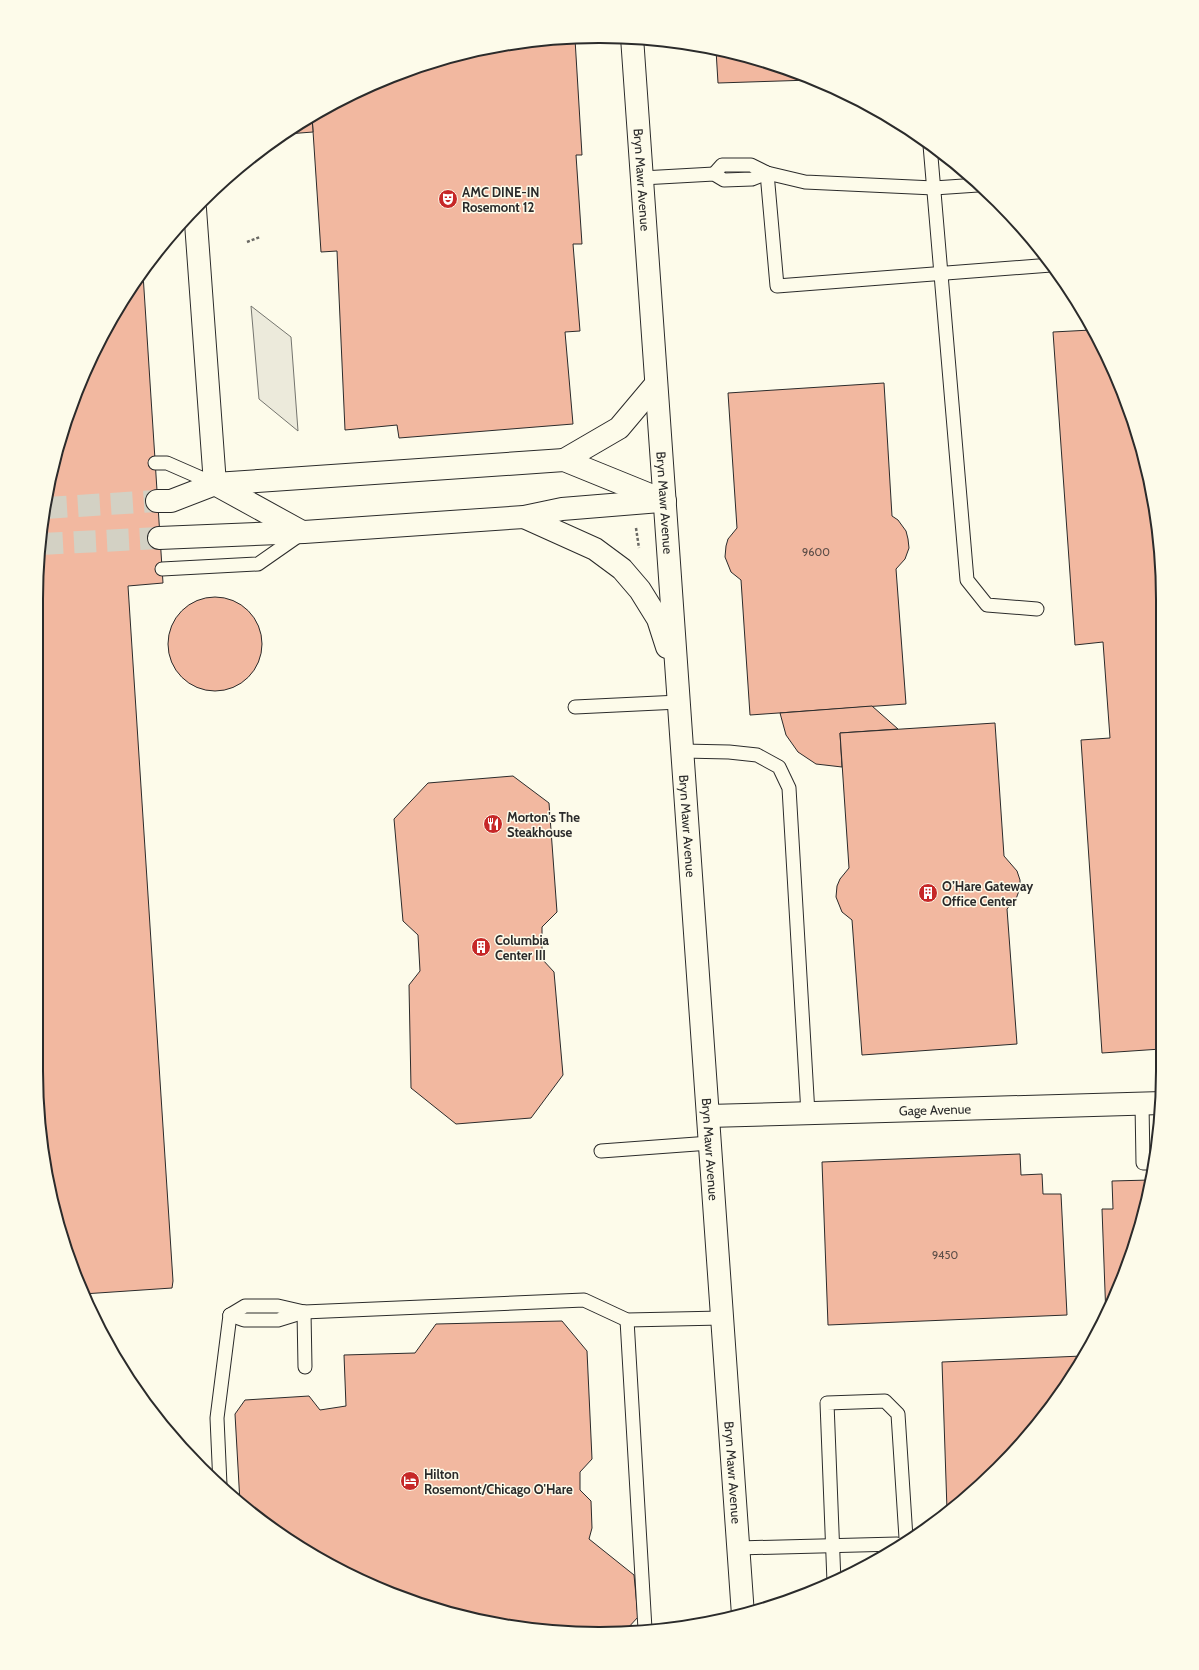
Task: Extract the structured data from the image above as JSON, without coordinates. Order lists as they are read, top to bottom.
{
  "streets": {
    "street": ["Bryn Mawr Avenue", "Gage Avenue"]
  },
  "crossings": [
    ["Bryn Mawr Avenue", "Gage Avenue"]
  ],
  "places": {
    "theatre": ["AMC DINE-IN Rosemont 12"],
    "restaurant": ["Morton's The Steakhouse"],
    "building": ["O’Hare Gateway Office Center", "Columbia Center III"],
    "hotel": ["Hilton Rosemont/Chicago O'Hare"]
  },
  "house_numbers": ["9600", "9450"]
}
